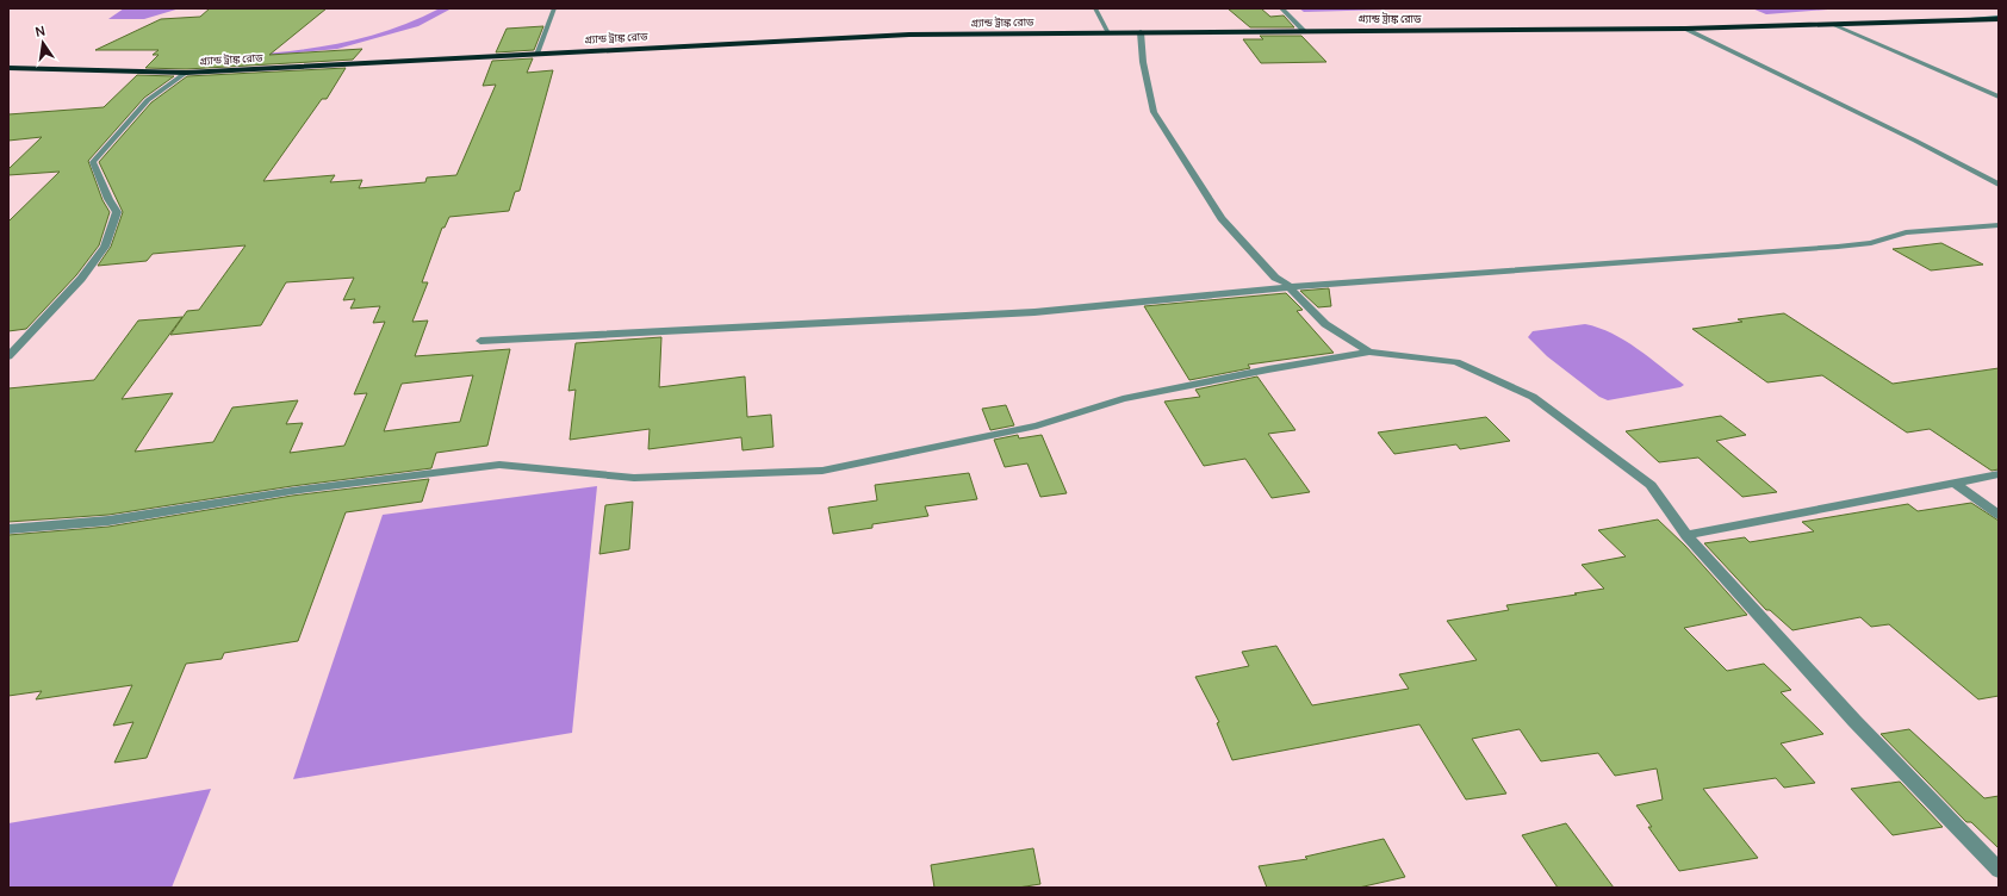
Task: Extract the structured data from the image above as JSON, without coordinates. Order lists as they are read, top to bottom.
{
  "streets": {
    "highway": ["গ্র্যান্ড ট্রাঙ্ক রোড"]
  },
  "north": "top"
}
